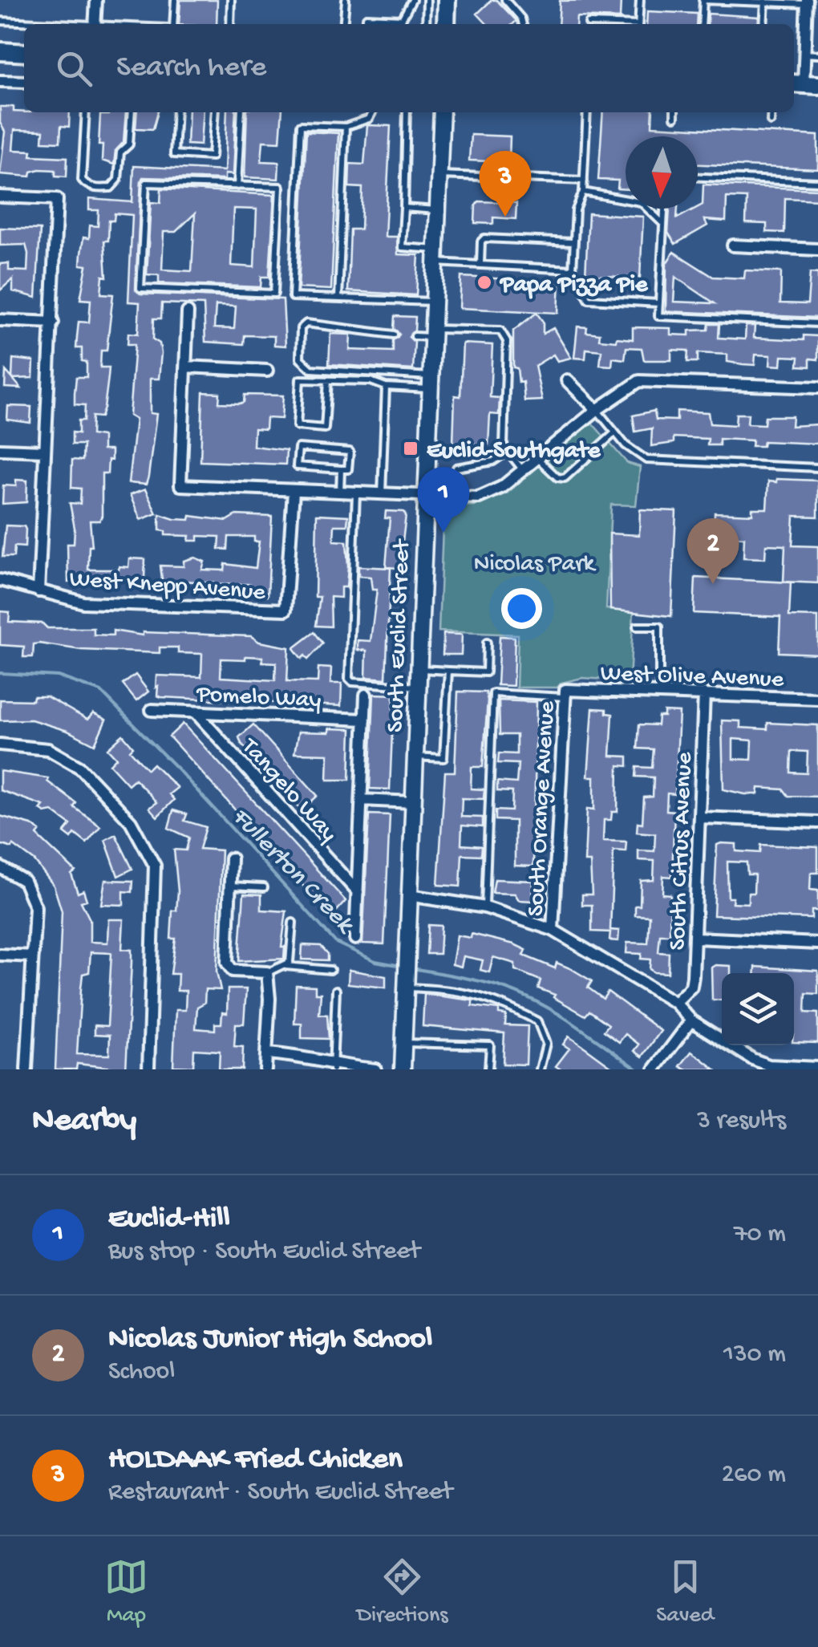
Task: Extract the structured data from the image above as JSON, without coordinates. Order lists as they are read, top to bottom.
{
  "streets": {
    "main road": ["South Euclid Street"],
    "street": [
      "West Knepp Avenue",
      "West Olive Avenue",
      "Pomelo Way",
      "Tangelo Way",
      "South Orange Avenue",
      "South Citrus Avenue"
    ]
  },
  "crossings": [
    ["West Olive Avenue", "South Orange Avenue"],
    ["West Olive Avenue", "South Citrus Avenue"],
    ["Pomelo Way", "Tangelo Way"]
  ],
  "water": ["Fullerton Creek"],
  "parks": ["Nicolas Park"],
  "places": {
    "other": ["Papa Pizza Pie"],
    "transit": ["Euclid-Southgate"]
  },
  "north": "bottom",
  "page": {
    "search": "Search here",
    "pins": ["3", "1", "2"],
    "heading": ["Nearby", "3 results"],
    "list": [
      {
        "mark": "1",
        "name": "Euclid-Hill",
        "note": "Bus stop · South Euclid Street",
        "value": "70 m"
      },
      {
        "mark": "2",
        "name": "Nicolas Junior High School",
        "note": "School",
        "value": "130 m"
      },
      {
        "mark": "3",
        "name": "HOLDAAK Fried Chicken",
        "note": "Restaurant · South Euclid Street",
        "value": "260 m"
      }
    ],
    "nav": ["Map", "Directions", "Saved"]
  }
}
